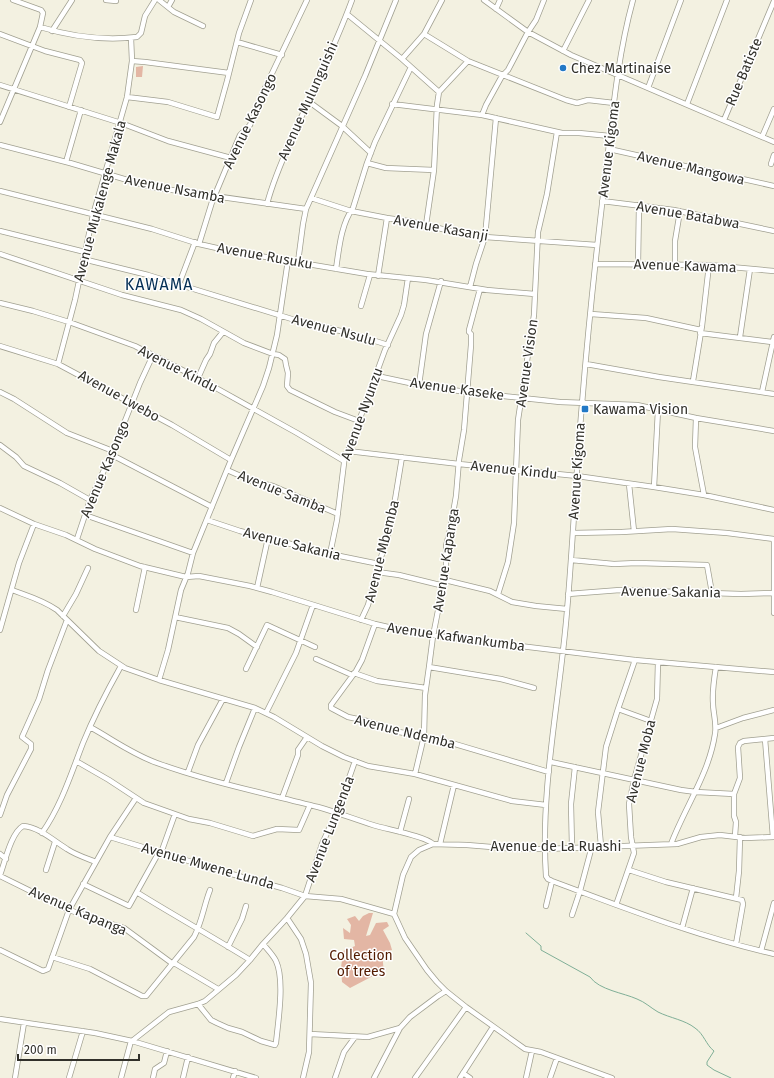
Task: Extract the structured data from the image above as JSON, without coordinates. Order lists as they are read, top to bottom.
{
  "streets": {
    "street": [
      "Rue Batiste",
      "Avenue Mulunguishi",
      "Avenue Kasongo",
      "Avenue Kigoma",
      "Avenue Mangowa",
      "Avenue Nsamba",
      "Avenue Mukalenge Makala",
      "Avenue Batabwa",
      "Avenue Kasanji",
      "Avenue Rusuku",
      "Avenue Kawama",
      "Avenue Nsulu",
      "Avenue Vision",
      "Avenue Kindu",
      "Avenue Kaseke",
      "Avenue Lwebo",
      "Avenue Nyunzu",
      "Avenue Samba",
      "Avenue Sakania",
      "Avenue Mbemba",
      "Avenue Kapanga",
      "Avenue Kafwankumba",
      "Avenue Ndemba",
      "Avenue Moba",
      "Avenue Lungenda",
      "Avenue de La Ruashi",
      "Avenue Mwene Lunda"
    ]
  },
  "crossings": [
    ["Avenue Mulunguishi", "Avenue Nsamba"],
    ["Avenue Kasongo", "Avenue Nsamba"],
    ["Avenue Kasongo", "Avenue Rusuku"],
    ["Avenue Kasongo", "Avenue Kindu"],
    ["Avenue Kasongo", "Avenue Lwebo"],
    ["Avenue Kasongo", "Avenue Kafwankumba"],
    ["Avenue Kigoma", "Avenue Mangowa"],
    ["Avenue Kigoma", "Avenue Batabwa"],
    ["Avenue Kigoma", "Avenue Kasanji"],
    ["Avenue Kigoma", "Avenue Kawama"],
    ["Avenue Kigoma", "Avenue Kindu"],
    ["Avenue Kigoma", "Avenue Kaseke"],
    ["Avenue Kigoma", "Avenue Sakania"],
    ["Avenue Kigoma", "Avenue Kafwankumba"],
    ["Avenue Kigoma", "Avenue Ndemba"],
    ["Avenue Kigoma", "Avenue de La Ruashi"],
    ["Avenue Nsamba", "Avenue Mukalenge Makala"],
    ["Avenue Mukalenge Makala", "Avenue Rusuku"],
    ["Avenue Mukalenge Makala", "Avenue Kindu"],
    ["Avenue Mukalenge Makala", "Avenue Lwebo"],
    ["Avenue Kasanji", "Avenue Vision"],
    ["Avenue Rusuku", "Avenue Vision"],
    ["Avenue Rusuku", "Avenue Nyunzu"],
    ["Avenue Rusuku", "Avenue Kapanga"],
    ["Avenue Nsulu", "Avenue Nyunzu"],
    ["Avenue Vision", "Avenue Kindu"],
    ["Avenue Vision", "Avenue Kaseke"],
    ["Avenue Kindu", "Avenue Nyunzu"],
    ["Avenue Kindu", "Avenue Mbemba"],
    ["Avenue Kindu", "Avenue Kapanga"],
    ["Avenue Kaseke", "Avenue Nyunzu"],
    ["Avenue Kaseke", "Avenue Kapanga"],
    ["Avenue Nyunzu", "Avenue Samba"],
    ["Avenue Nyunzu", "Avenue Sakania"],
    ["Avenue Sakania", "Avenue Mbemba"],
    ["Avenue Mbemba", "Avenue Kafwankumba"],
    ["Avenue Kapanga", "Avenue Kafwankumba"],
    ["Avenue Kapanga", "Avenue Ndemba"],
    ["Avenue Kafwankumba", "Avenue Ndemba"],
    ["Avenue Kafwankumba", "Avenue Moba"],
    ["Avenue Moba", "Avenue de La Ruashi"],
    ["Avenue Lungenda", "Avenue Mwene Lunda"],
    ["Avenue de La Ruashi", "Avenue Mwene Lunda"]
  ],
  "districts": ["KAWAMA"],
  "parks": ["Collection of trees"],
  "places": {
    "other": ["Chez Martinaise"],
    "transit": ["Kawama Vision"]
  },
  "scale_bar": "200 m"
}
